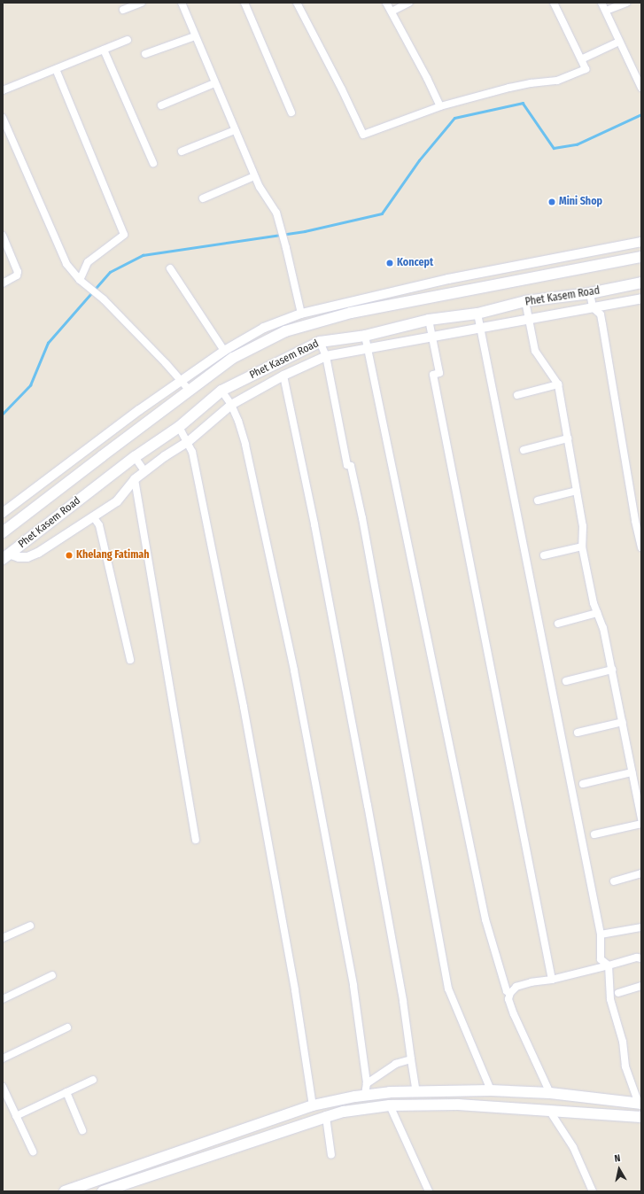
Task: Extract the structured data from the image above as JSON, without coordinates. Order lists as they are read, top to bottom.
{
  "streets": {
    "main road": ["Phet Kasem Road"]
  },
  "places": ["Mini Shop", "Koncept", "Khelang Fatimah"],
  "north": "top"
}
